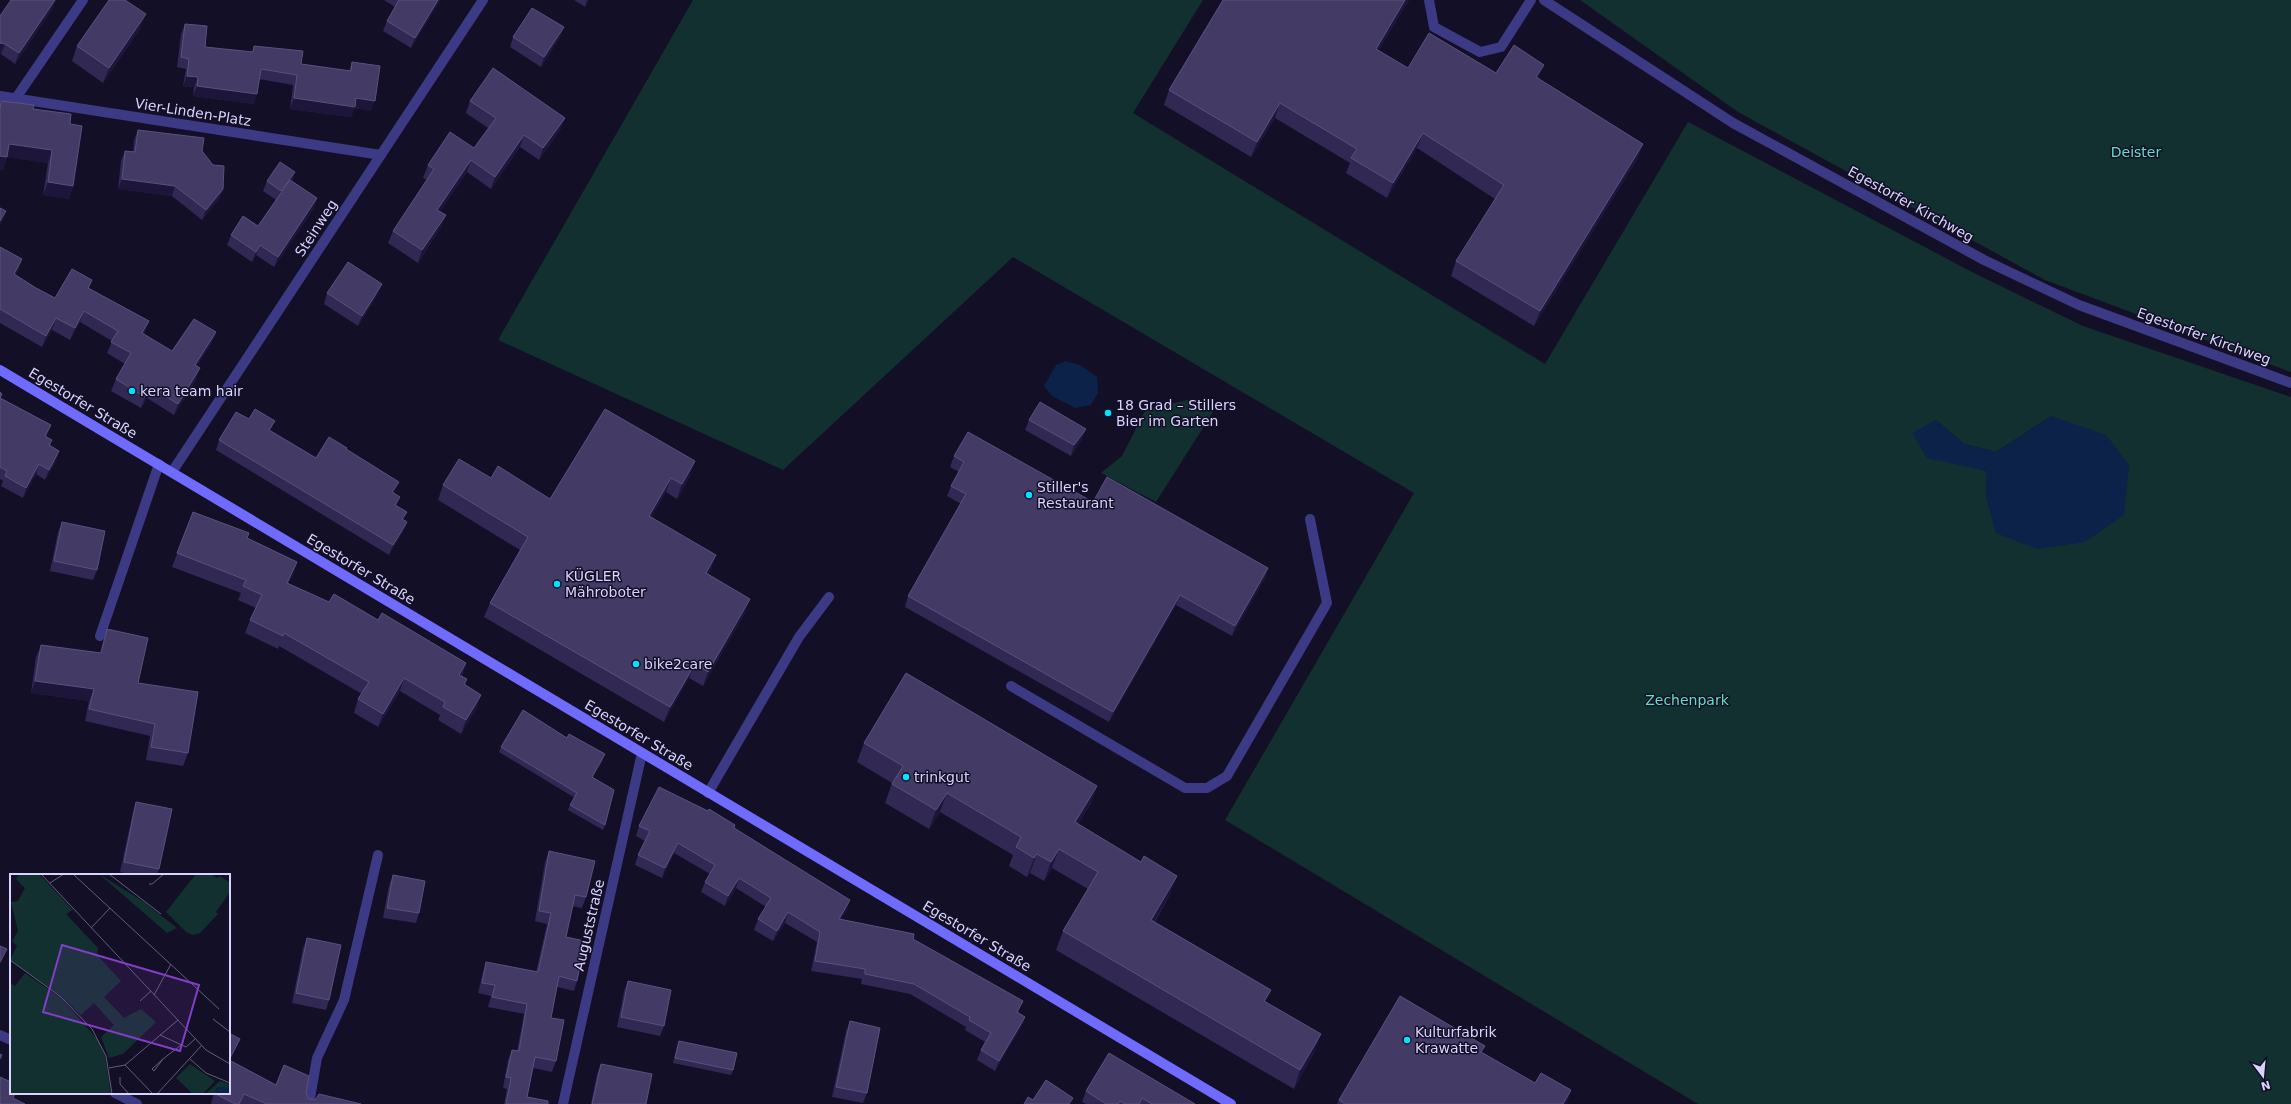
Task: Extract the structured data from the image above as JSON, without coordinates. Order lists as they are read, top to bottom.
{
  "streets": {
    "main road": ["Egestorfer Straße"],
    "street": [
      "Vier-Linden-Platz",
      "Egestorfer Kirchweg",
      "Steinweg",
      "Auguststraße"
    ]
  },
  "crossings": [
    ["Vier-Linden-Platz", "Steinweg"],
    ["Steinweg", "Egestorfer Straße"],
    ["Egestorfer Straße", "Auguststraße"]
  ],
  "parks": ["Deister", "Zechenpark"],
  "places": [
    "kera team hair",
    "18 Grad – Stillers Bier im Garten",
    "Stiller's Restaurant",
    "KÜGLER Mähroboter",
    "bike2care",
    "trinkgut",
    "Kulturfabrik Krawatte"
  ],
  "north": "bottom"
}
